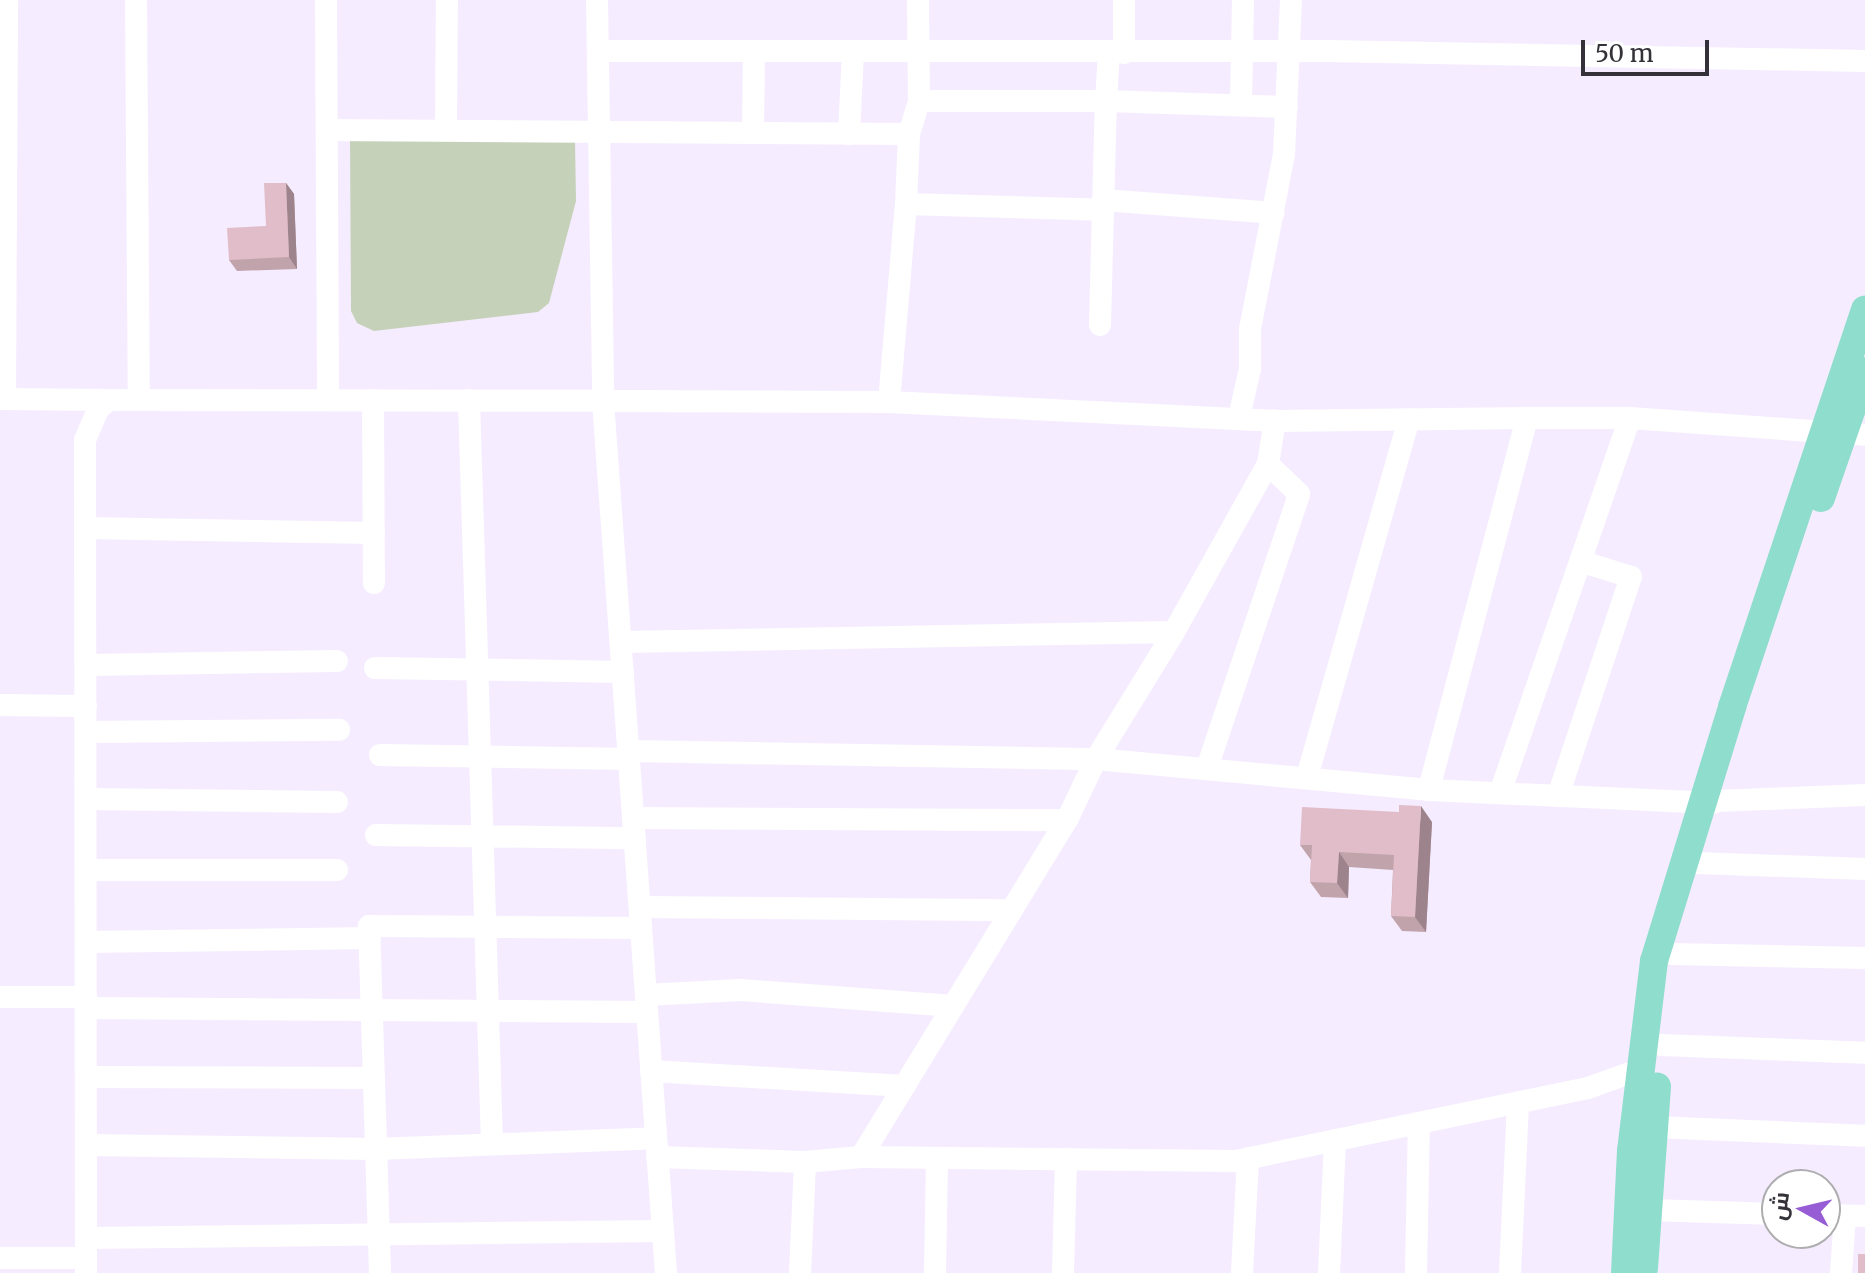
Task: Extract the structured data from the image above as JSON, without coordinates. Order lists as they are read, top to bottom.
{
  "scale_bar": "50 m",
  "north": "left"
}
